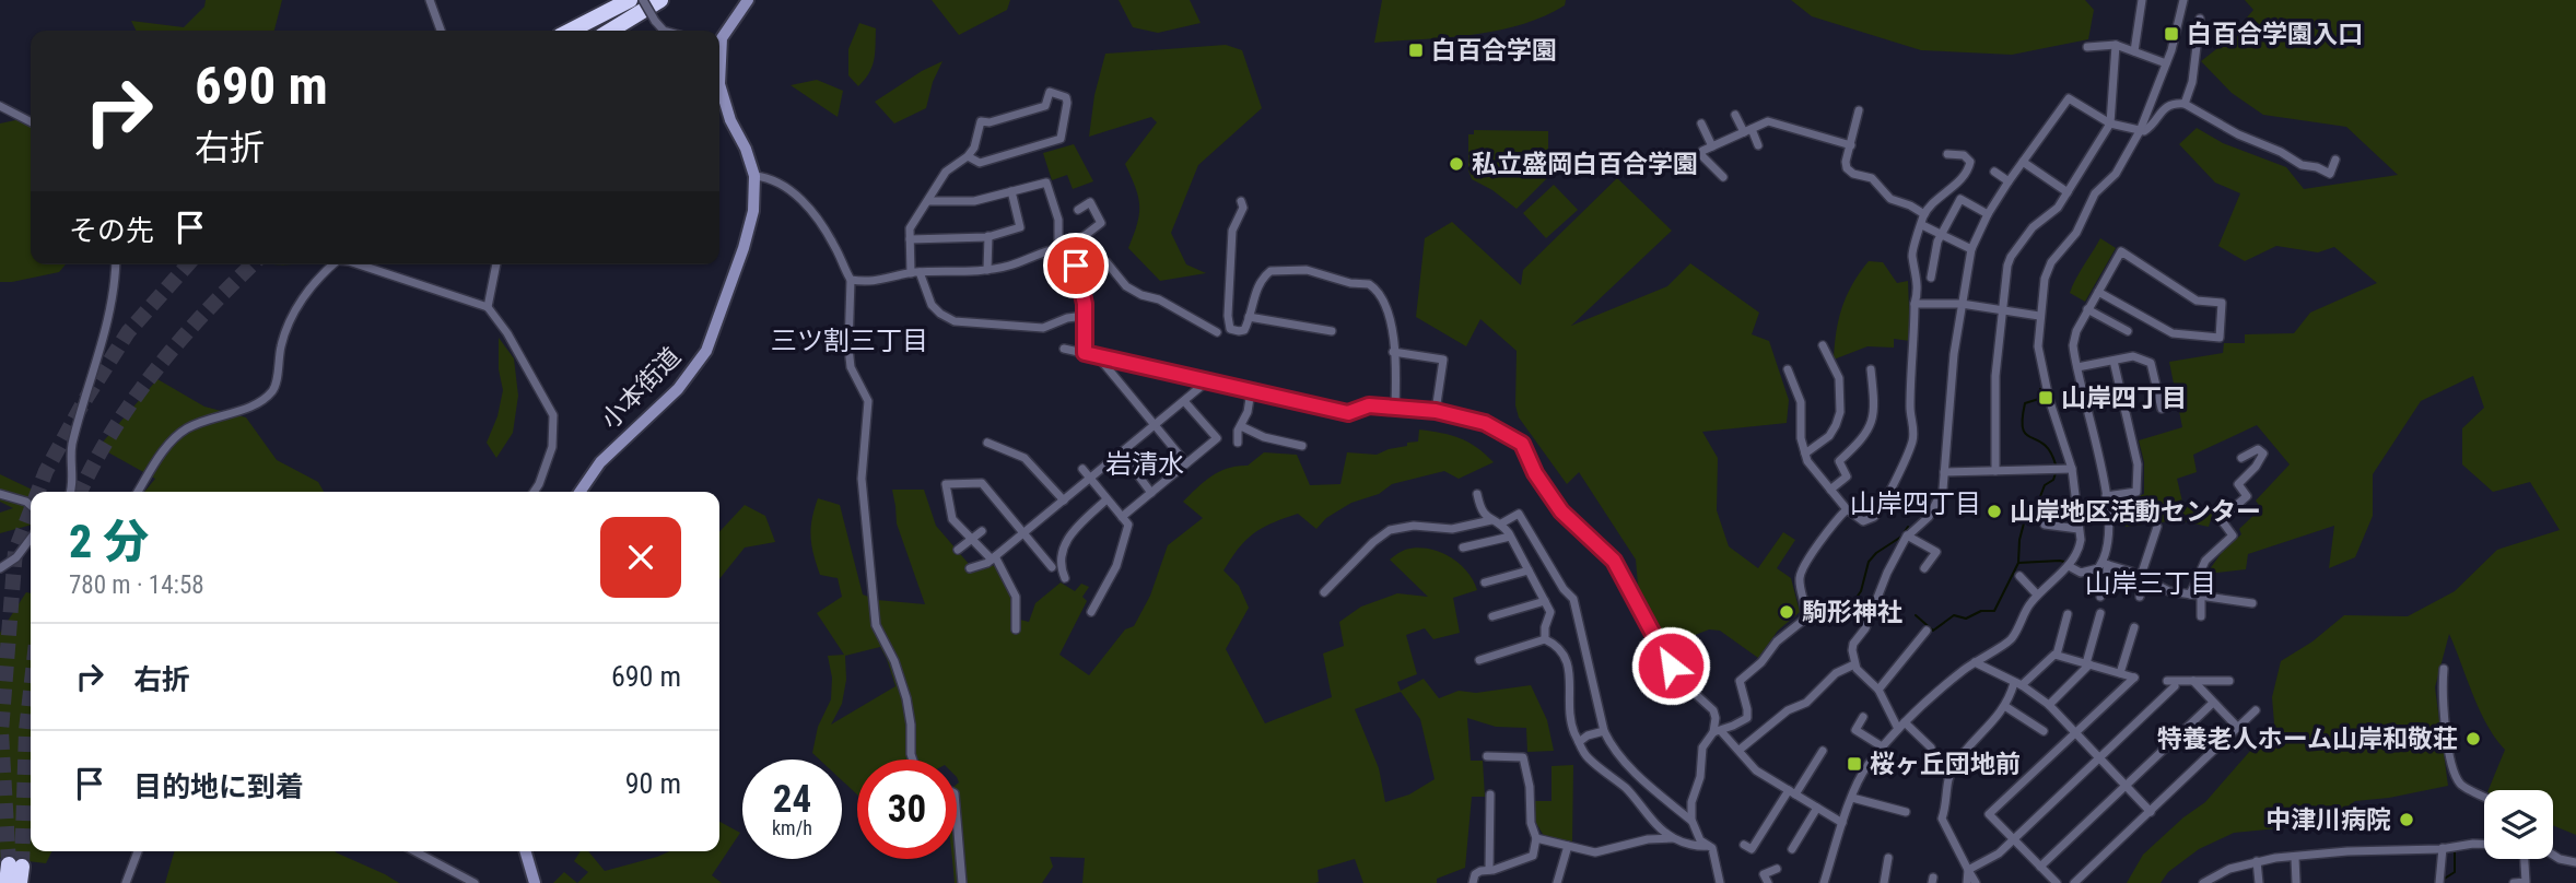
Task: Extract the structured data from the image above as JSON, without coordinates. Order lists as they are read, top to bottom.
{
  "streets": {
    "street": ["小本街道"]
  },
  "districts": [
    "三ツ割三丁目",
    "岩清水",
    "山岸四丁目",
    "山岸三丁目"
  ],
  "places": {
    "transit": [
      "白百合学園入口",
      "白百合学園",
      "山岸四丁目",
      "桜ヶ丘団地前"
    ],
    "other": [
      "私立盛岡白百合学園",
      "山岸地区活動センター",
      "駒形神社",
      "特養老人ホーム山岸和敬荘",
      "中津川病院"
    ]
  },
  "page": {
    "turn": ["690 m", "右折"],
    "then": "その先",
    "heading": ["2 分", "780 m · 14:58"],
    "list": [
      {
        "name": "右折",
        "value": "690 m"
      },
      {
        "name": "目的地に到着",
        "value": "90 m"
      }
    ],
    "speed": "24 km/h",
    "limit": "30"
  }
}
